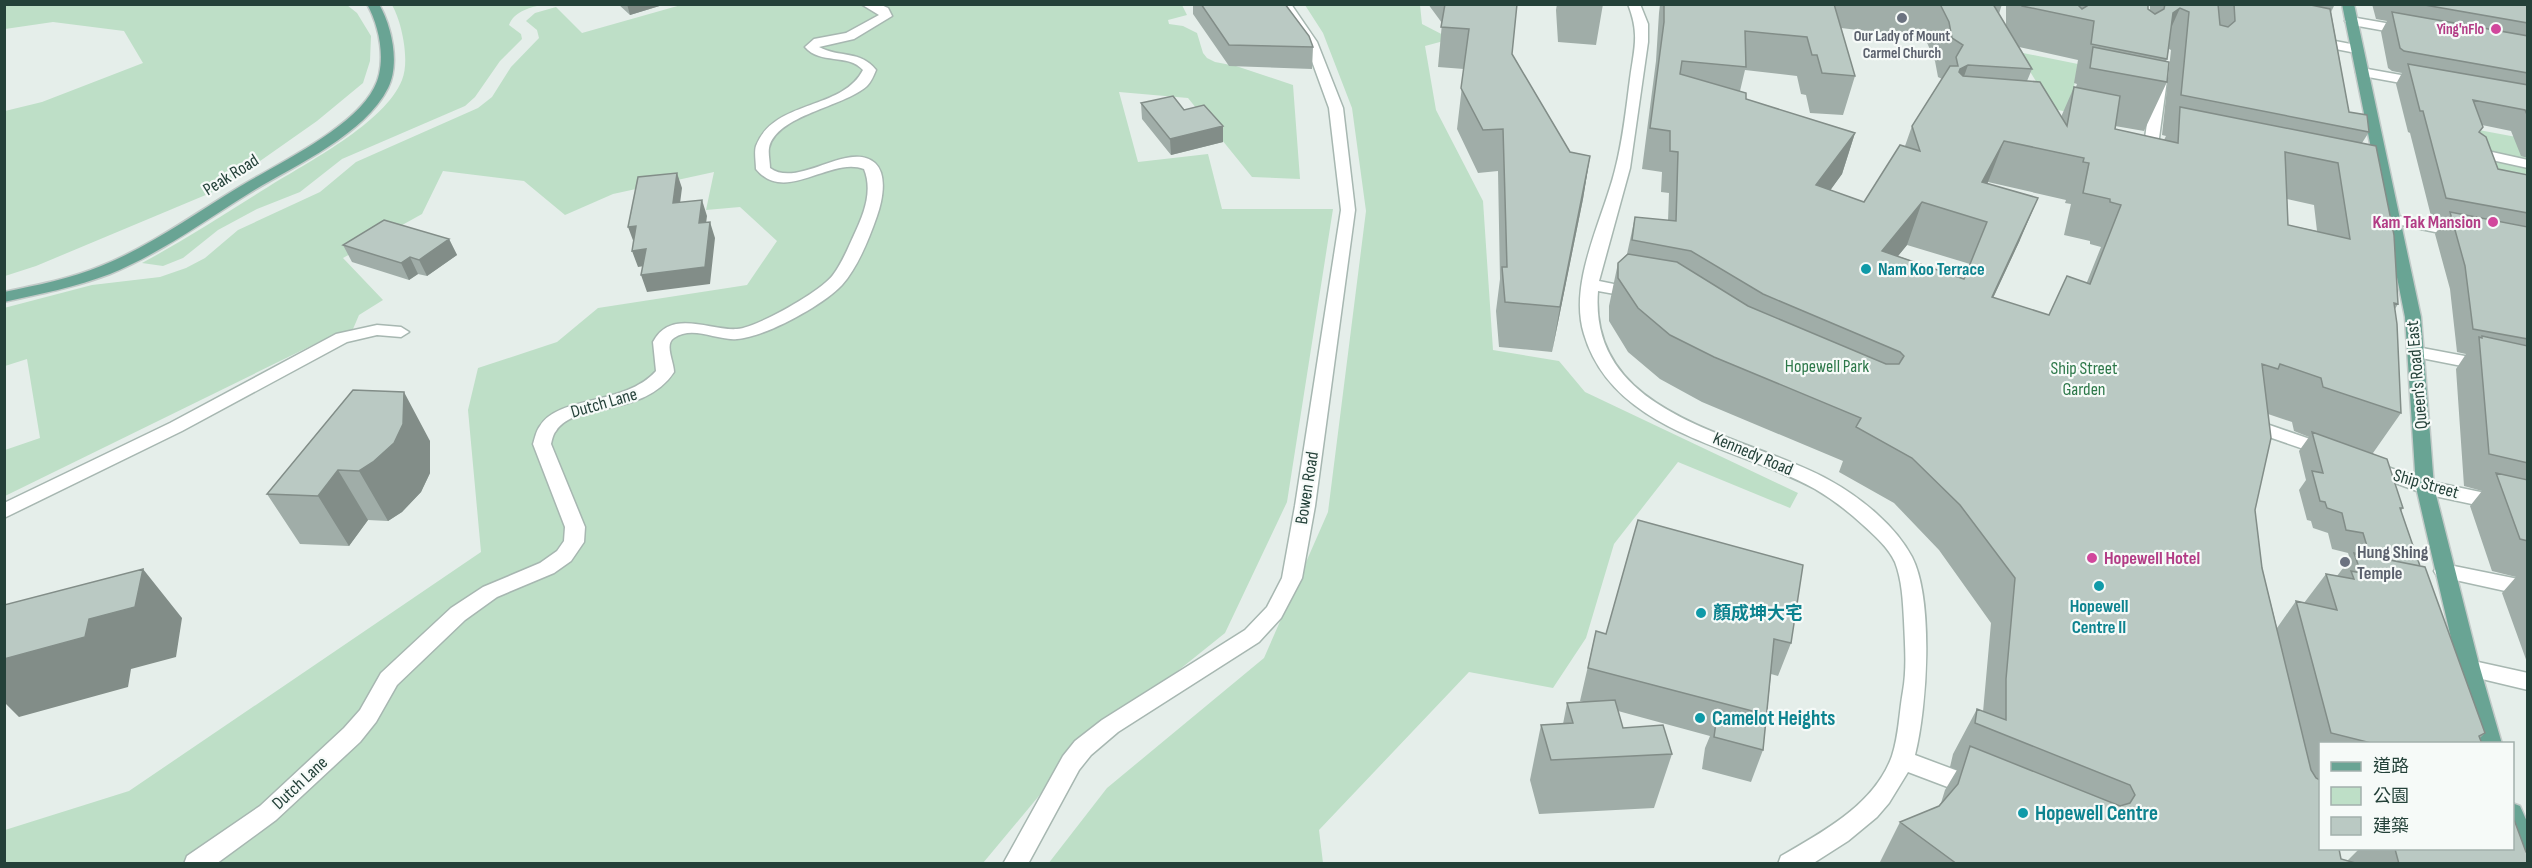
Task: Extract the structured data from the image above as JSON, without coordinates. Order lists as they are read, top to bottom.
{
  "streets": {
    "main road": ["Peak Road", "Queen's Road East"],
    "street": [
      "Dutch Lane",
      "Kennedy Road",
      "Ship Street",
      "Bowen Road"
    ]
  },
  "crossings": [
    ["Queen's Road East", "Ship Street"]
  ],
  "parks": ["Hopewell Park", "Ship Street Garden"],
  "places": [
    "Our Lady of Mount Carmel Church",
    "Ying'nFlo",
    "Kam Tak Mansion",
    "Nam Koo Terrace",
    "Hopewell Hotel",
    "Hung Shing Temple",
    "Hopewell Centre II",
    "顏成坤大宅",
    "Camelot Heights",
    "Hopewell Centre"
  ],
  "legend": ["道路", "公園", "建築"]
}
